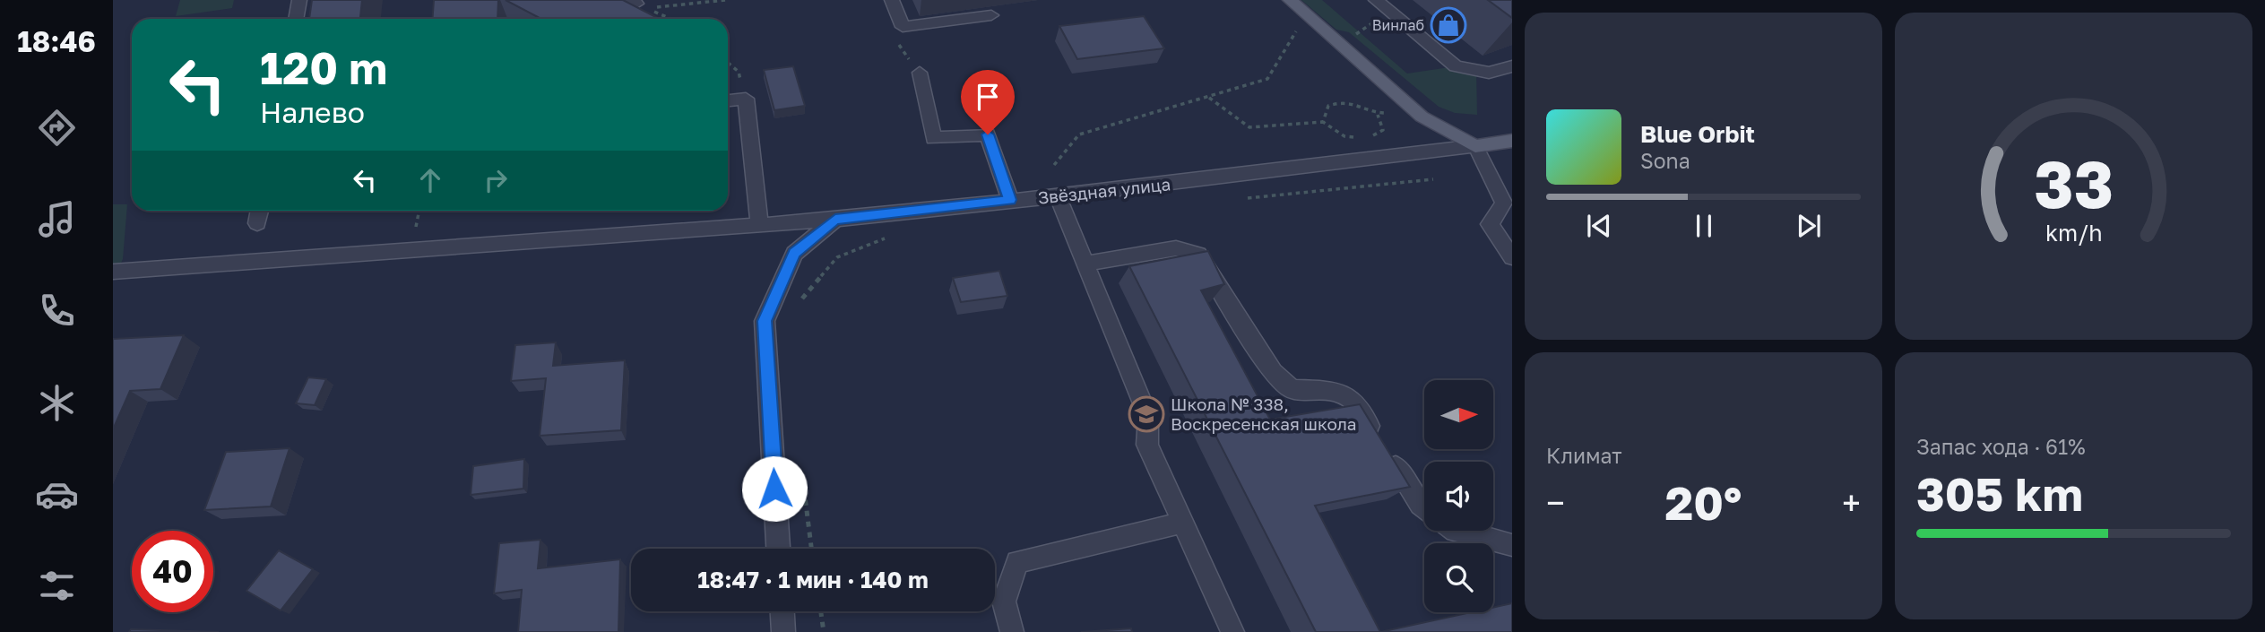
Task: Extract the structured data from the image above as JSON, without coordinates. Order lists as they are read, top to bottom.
{
  "streets": {
    "street": ["Звёздная улица"]
  },
  "places": {
    "shop": ["Винлаб"],
    "school or university": ["Школа № 338, Воскресенская школа"]
  },
  "north": "right",
  "page": {
    "tabs": "18:46",
    "turn": ["120 m", "Налево"],
    "song": ["Blue Orbit", "Sona"],
    "tile": [
      "Климат",
      ["Запас хода · 61%", "305 km"]
    ],
    "heat": ["−", "20°", "+"],
    "limit": "40",
    "trip": "18:47 · 1 мин · 140 m",
    "gauge": ["33", "km/h"]
  }
}
